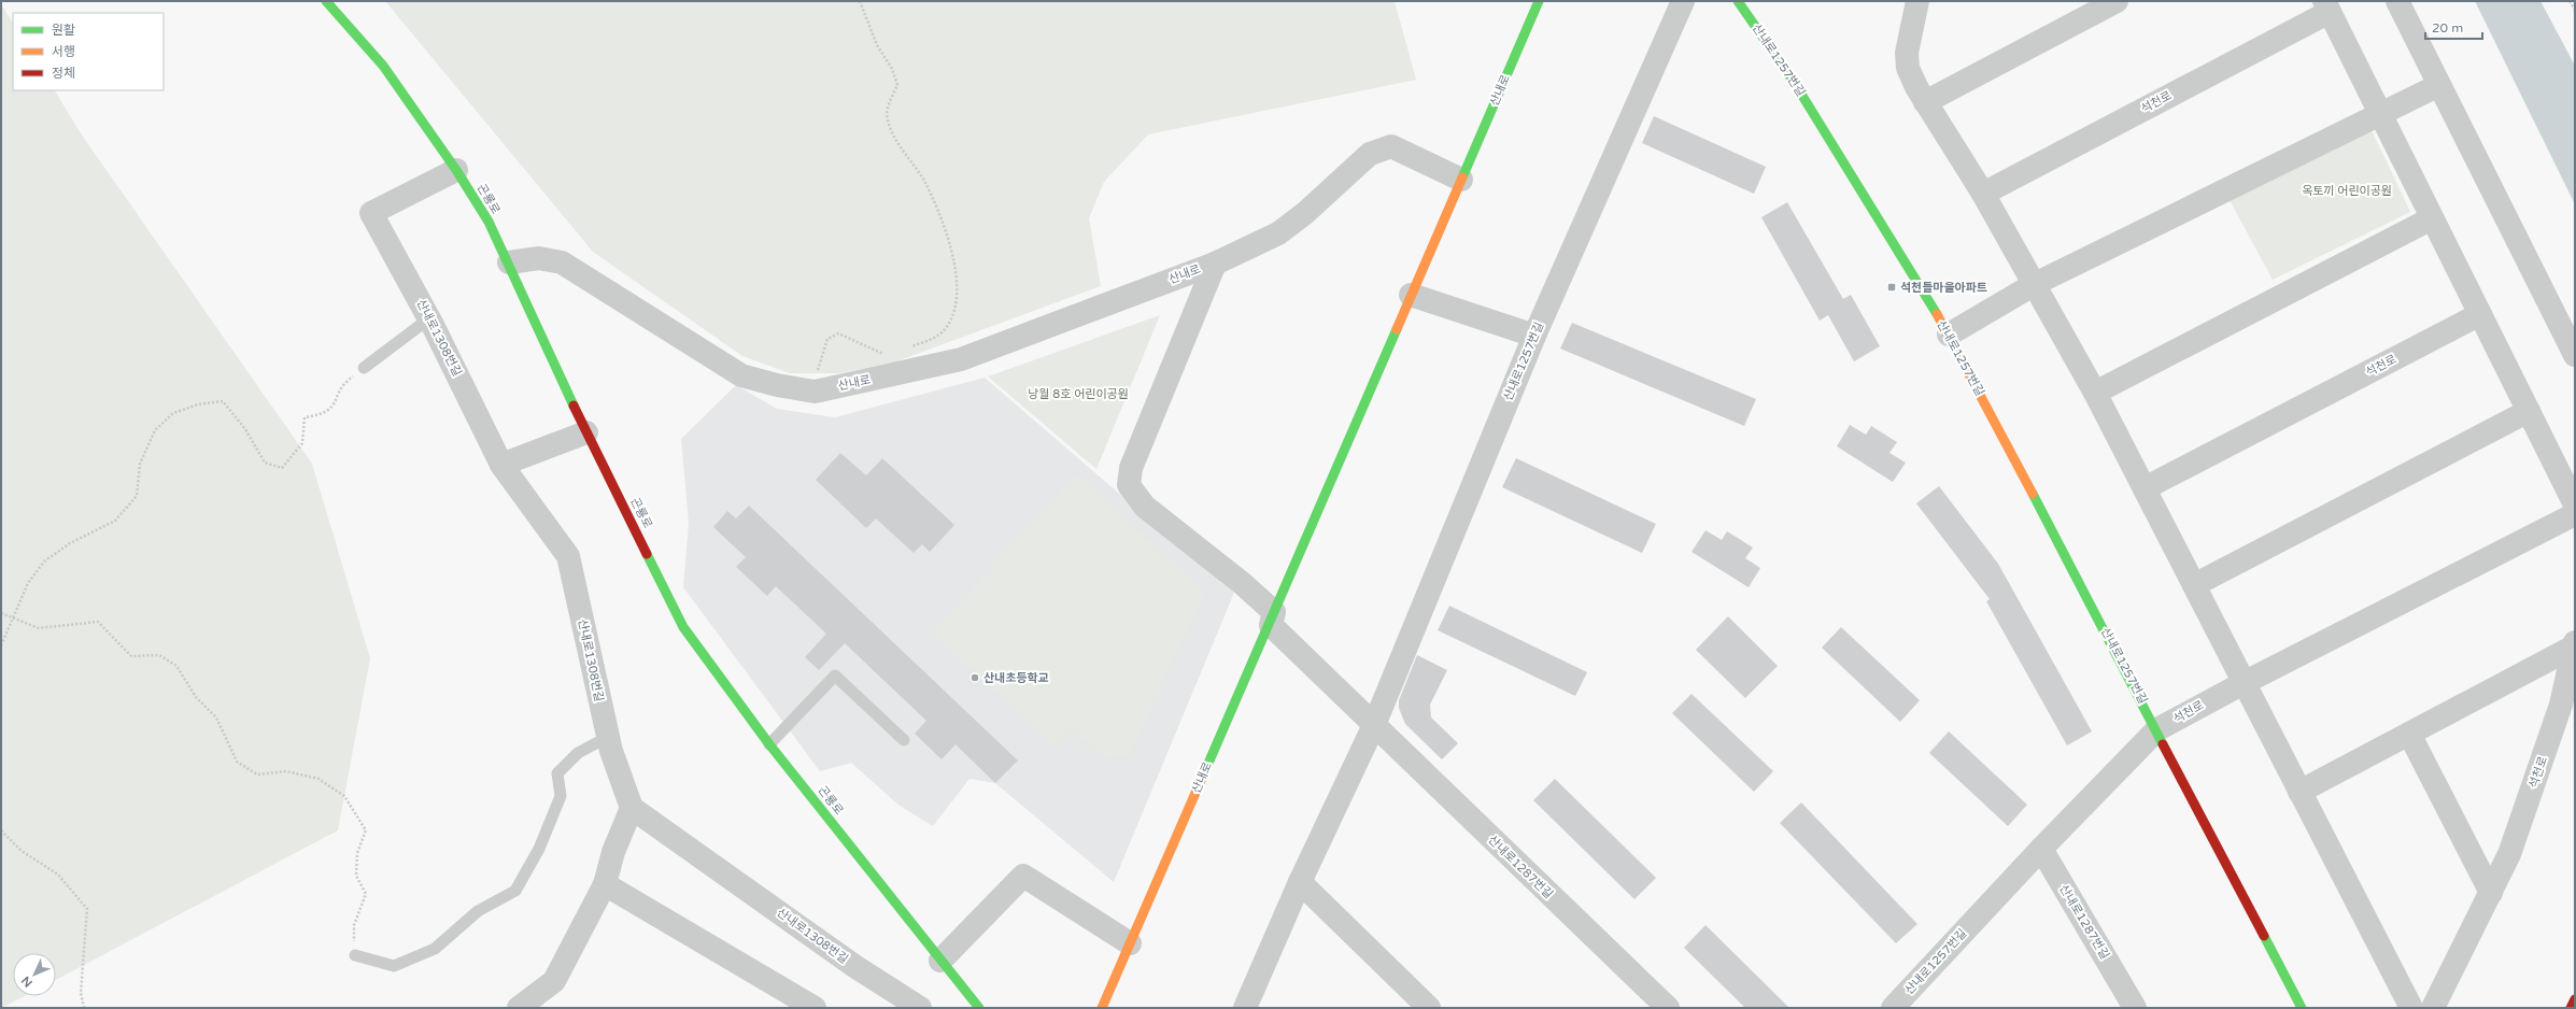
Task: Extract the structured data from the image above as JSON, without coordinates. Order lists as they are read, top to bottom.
{
  "streets": {
    "main road": ["산내로1257번길", "산내로", "곤룡로"],
    "street": ["석천로", "산내로1308번길", "산내로1287번길"]
  },
  "crossings": [
    ["산내로1257번길", "석천로"],
    ["산내로1257번길", "산내로1287번길"],
    ["산내로", "곤룡로"],
    ["산내로", "산내로1287번길"],
    ["곤룡로", "산내로1308번길"]
  ],
  "parks": ["옥토끼 어린이공원", "낭월 8호 어린이공원"],
  "places": {
    "transit": ["석천들마을아파트"],
    "other": ["산내초등학교"]
  },
  "legend": ["원활", "서행", "정체"],
  "scale_bar": "20 m",
  "north": "bottom left"
}
